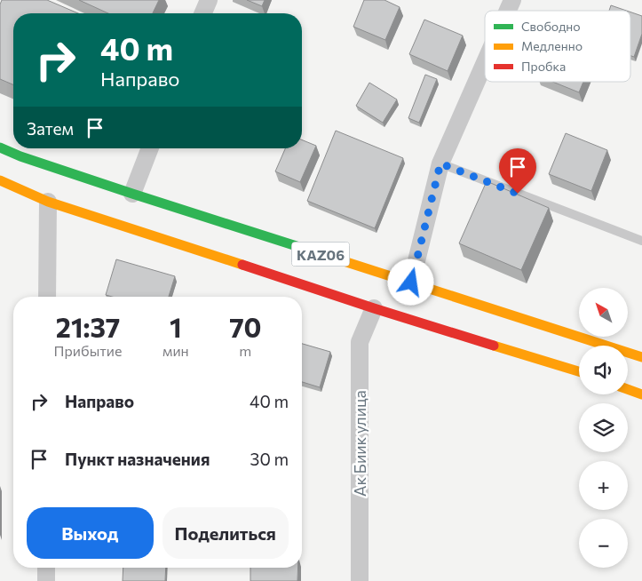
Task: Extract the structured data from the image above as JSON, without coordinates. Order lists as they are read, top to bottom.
{
  "streets": {
    "highway": ["KАZ06"],
    "street": ["Ак Биик улица"]
  },
  "crossings": [
    ["KАZ06", "Ак Биик улица"]
  ],
  "legend": ["Свободно", "Медленно", "Пробка"],
  "north": "top left",
  "page": {
    "turn": ["40 m", "Направо"],
    "then": "Затем",
    "map_buttons": ["+", "−"],
    "eta": [
      "21:37",
      "Прибытие",
      "1",
      "мин",
      "70",
      "m"
    ],
    "list": [
      {
        "name": "Направо",
        "value": "40 m"
      },
      {
        "name": "Пункт назначения",
        "value": "30 m"
      }
    ],
    "buttons": ["Выход", "Поделиться"]
  }
}
